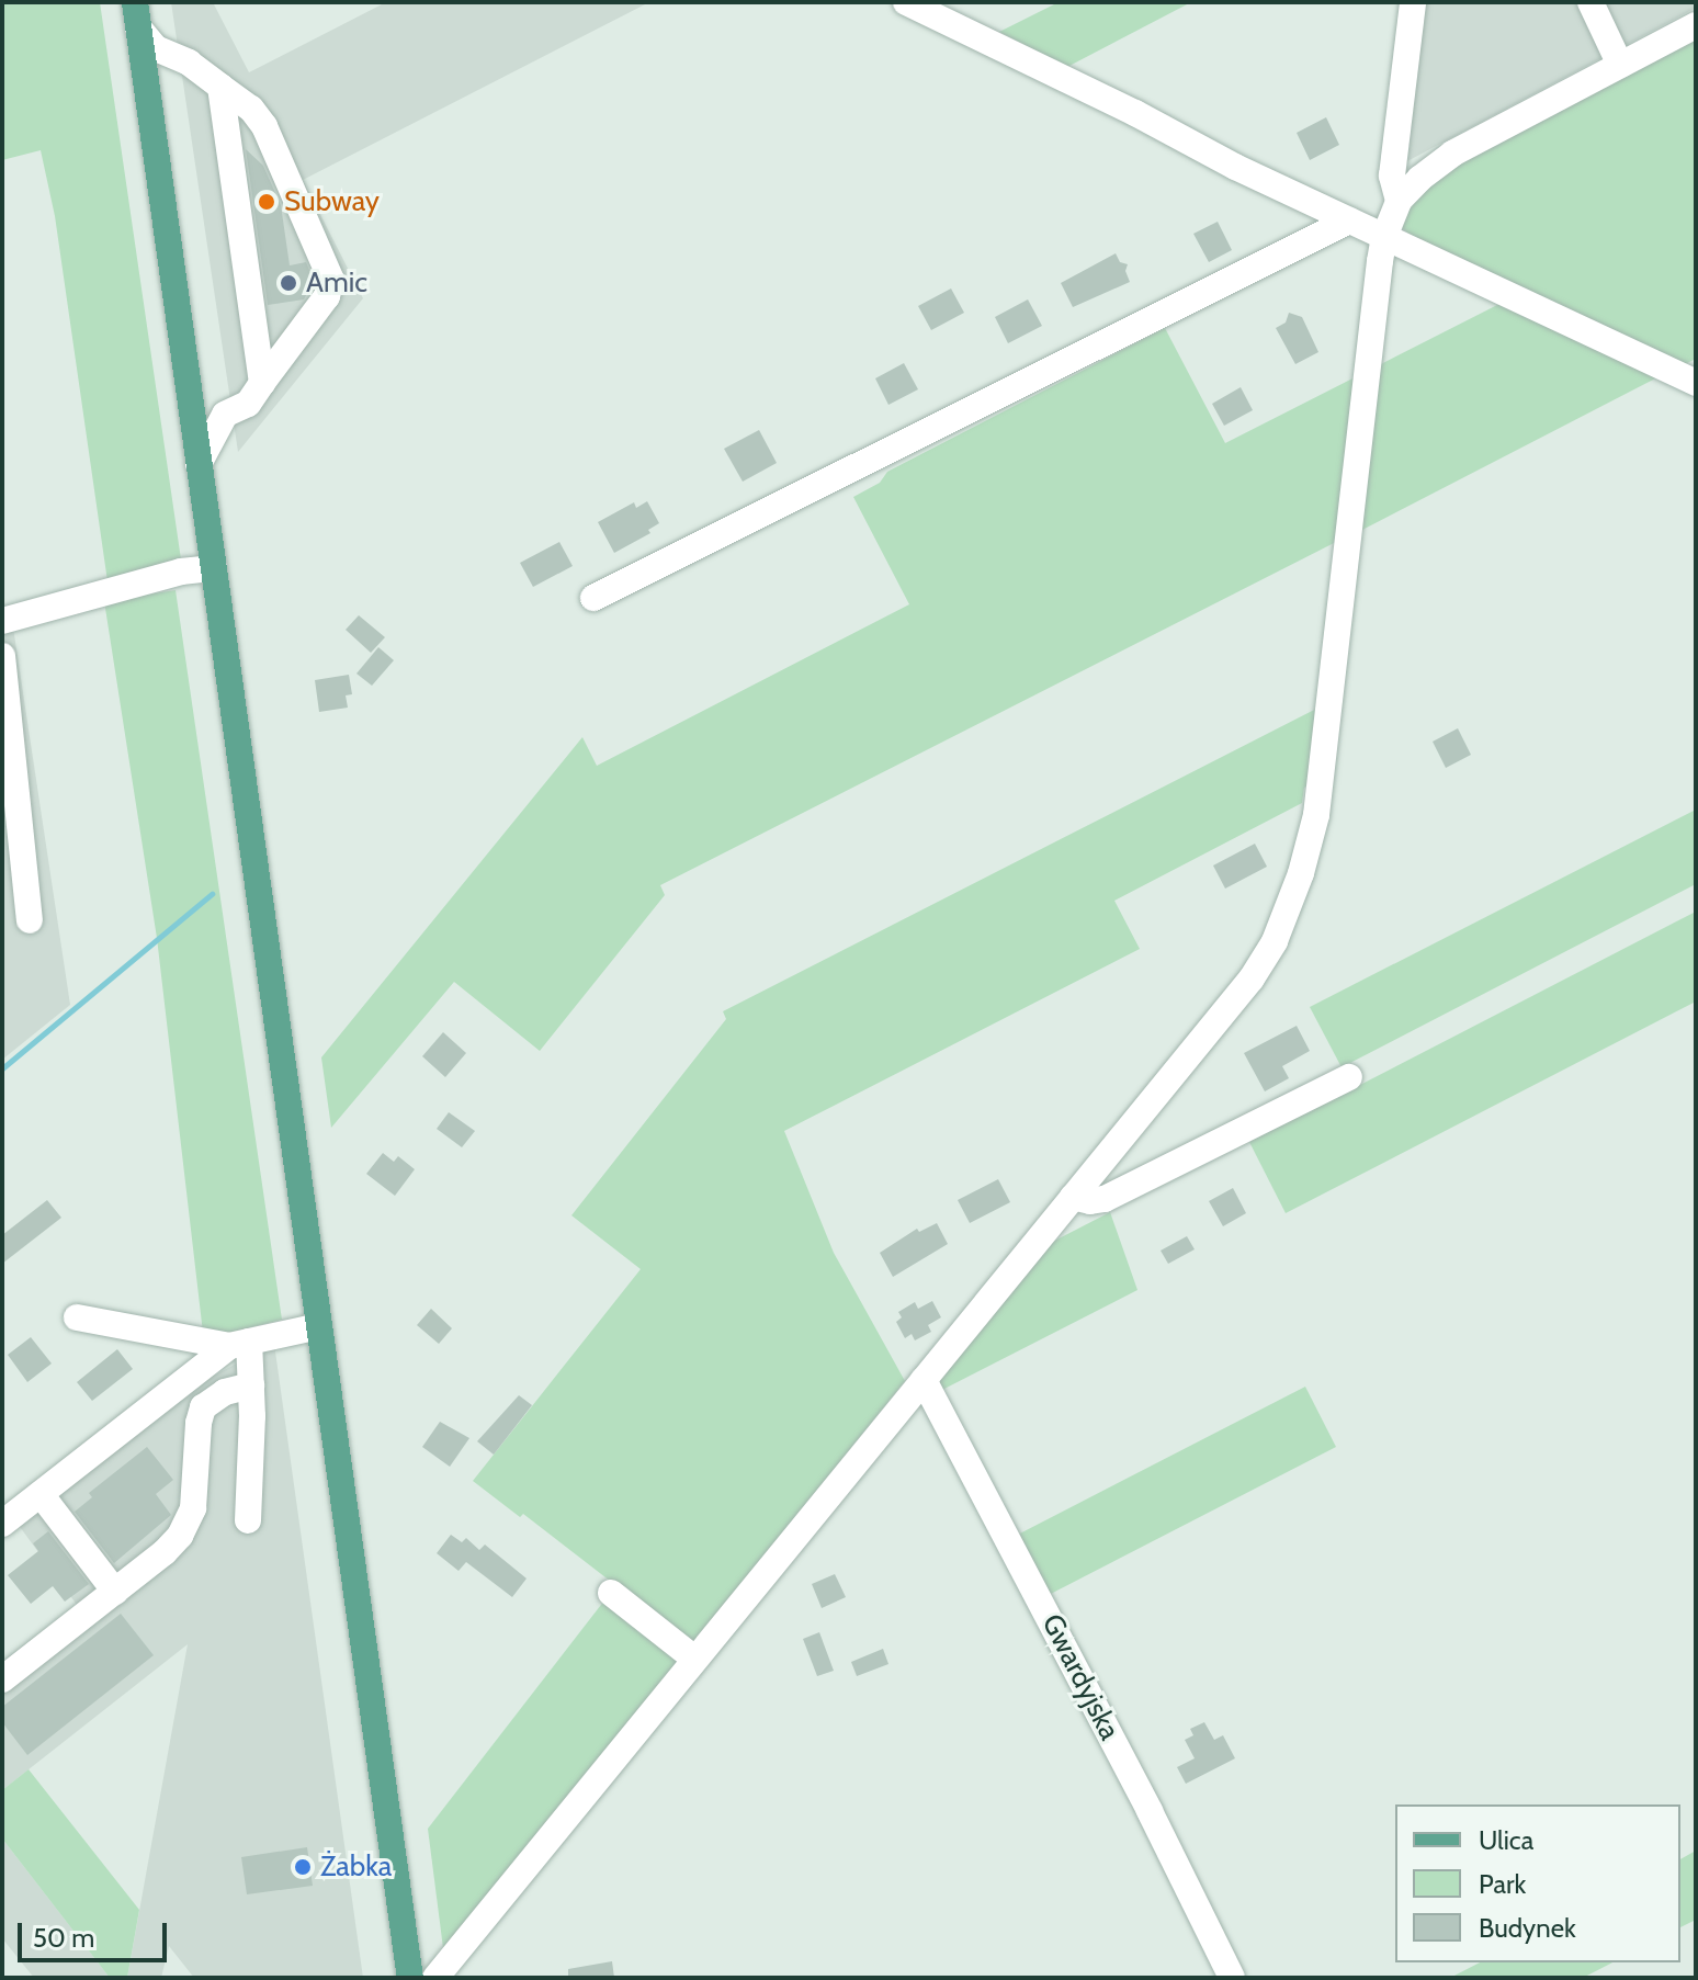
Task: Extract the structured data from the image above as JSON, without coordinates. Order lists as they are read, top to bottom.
{
  "streets": {
    "street": ["Gwardyjska"]
  },
  "places": ["Subway", "Amic", "Żabka"],
  "legend": ["Ulica", "Park", "Budynek"],
  "scale_bar": "50 m"
}
